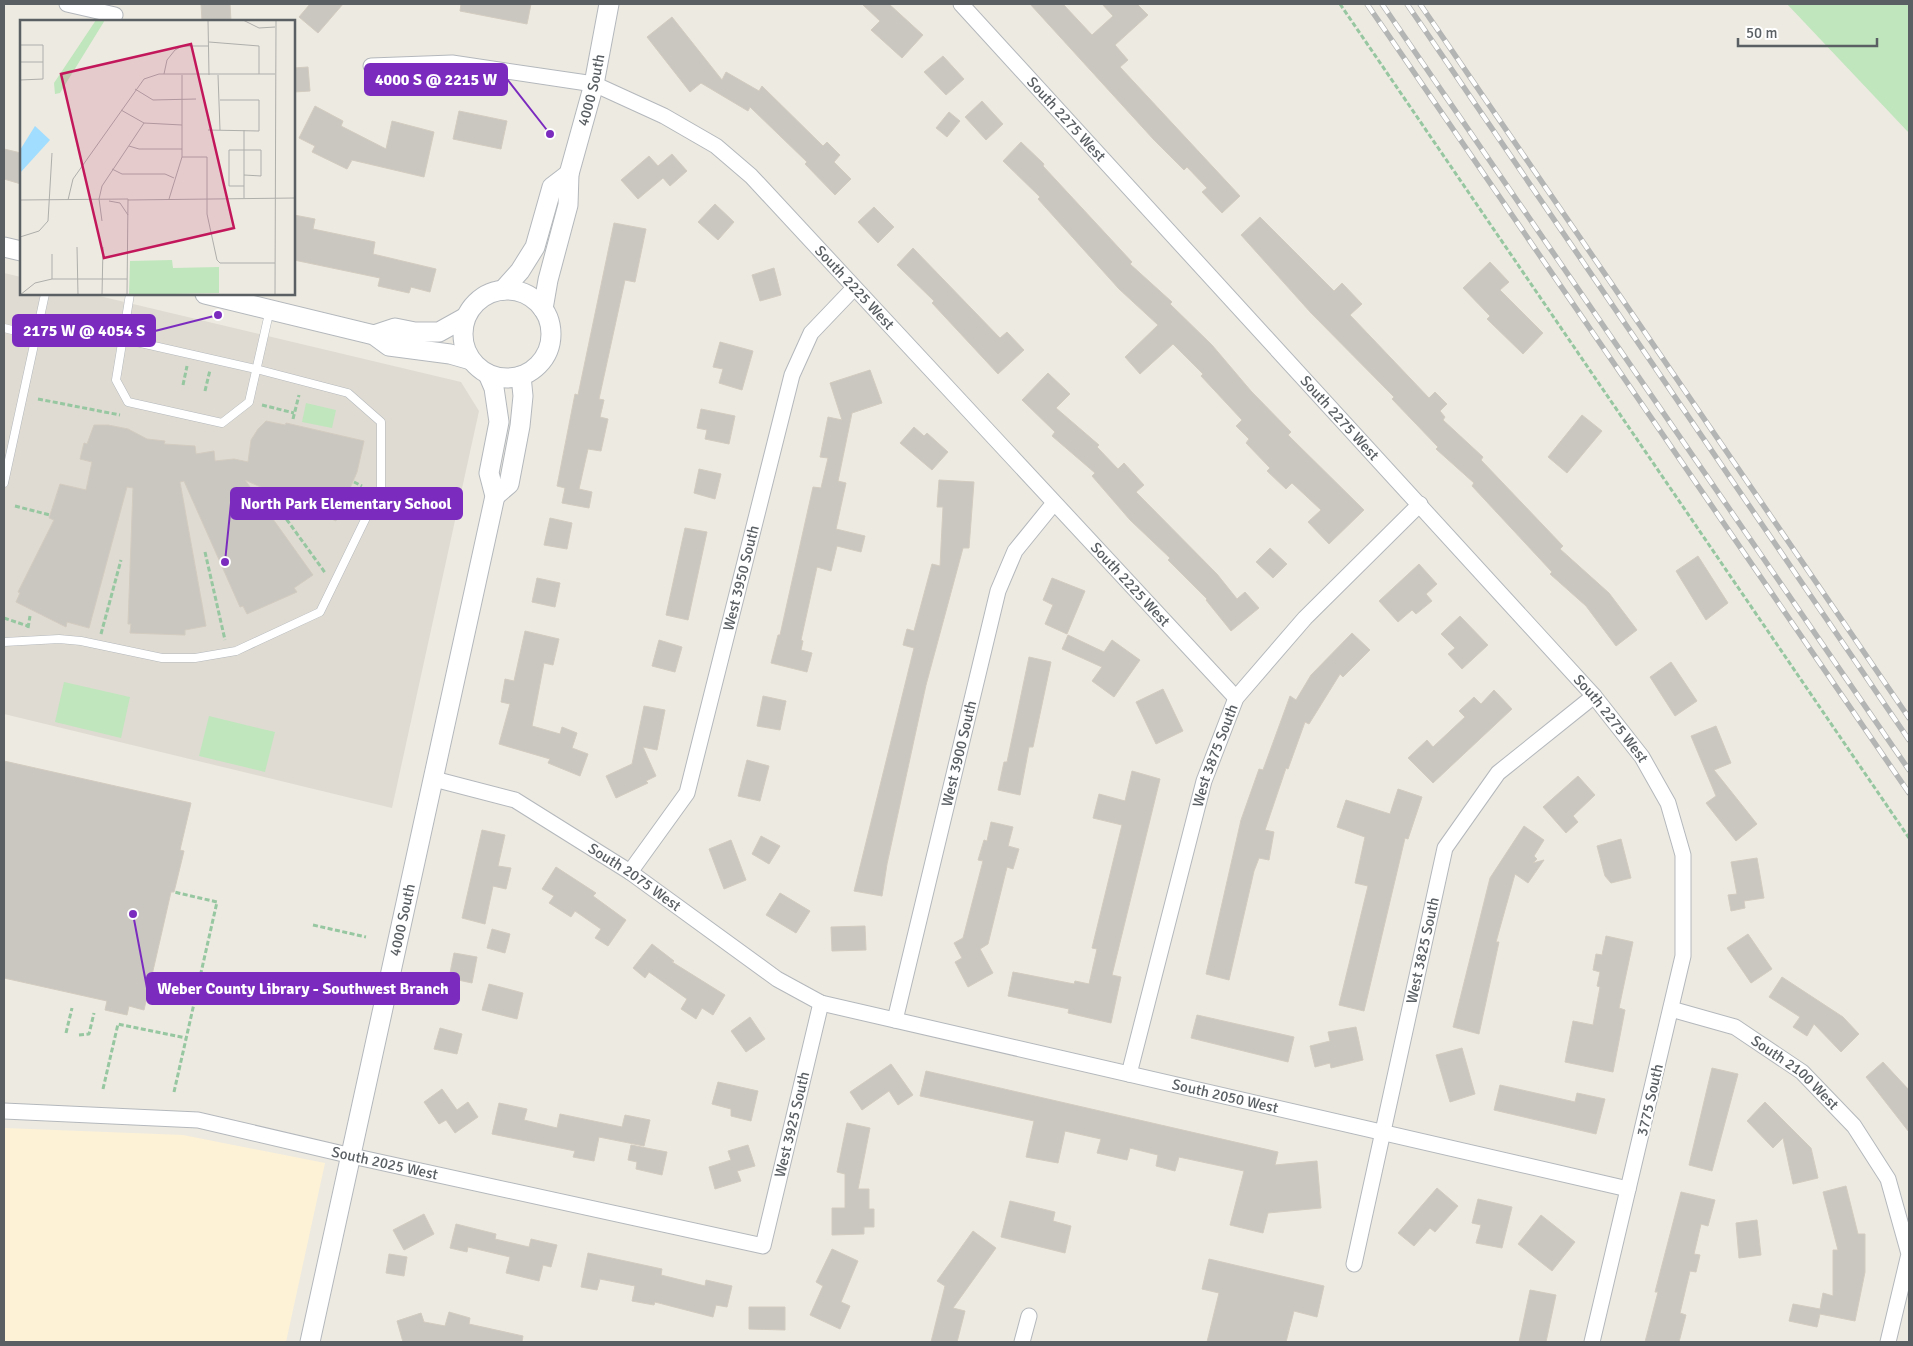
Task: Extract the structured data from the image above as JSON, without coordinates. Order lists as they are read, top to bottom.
{
  "streets": {
    "street": [
      "4000 South",
      "South 2275 West",
      "South 2225 West",
      "West 3950 South",
      "West 3900 South",
      "West 3875 South",
      "South 2075 West",
      "West 3825 South",
      "South 2100 West",
      "South 2050 West",
      "3775 South",
      "West 3925 South",
      "South 2025 West"
    ]
  },
  "crossings": [
    ["4000 South", "South 2225 West"],
    ["4000 South", "South 2075 West"],
    ["4000 South", "South 2025 West"],
    ["South 2275 West", "West 3875 South"],
    ["South 2275 West", "West 3825 South"],
    ["South 2275 West", "3775 South"],
    ["South 2225 West", "West 3950 South"],
    ["South 2225 West", "West 3900 South"],
    ["South 2225 West", "West 3875 South"],
    ["West 3950 South", "South 2075 West"],
    ["West 3900 South", "South 2050 West"],
    ["West 3875 South", "South 2050 West"],
    ["South 2075 West", "South 2050 West"],
    ["South 2075 West", "West 3925 South"],
    ["West 3825 South", "South 2050 West"],
    ["South 2100 West", "3775 South"],
    ["South 2050 West", "3775 South"],
    ["South 2050 West", "West 3925 South"],
    ["West 3925 South", "South 2025 West"]
  ],
  "places": [
    "4000 S @ 2215 W",
    "2175 W @ 4054 S",
    "North Park Elementary School",
    "Weber County Library - Southwest Branch"
  ],
  "scale_bar": "50 m"
}
